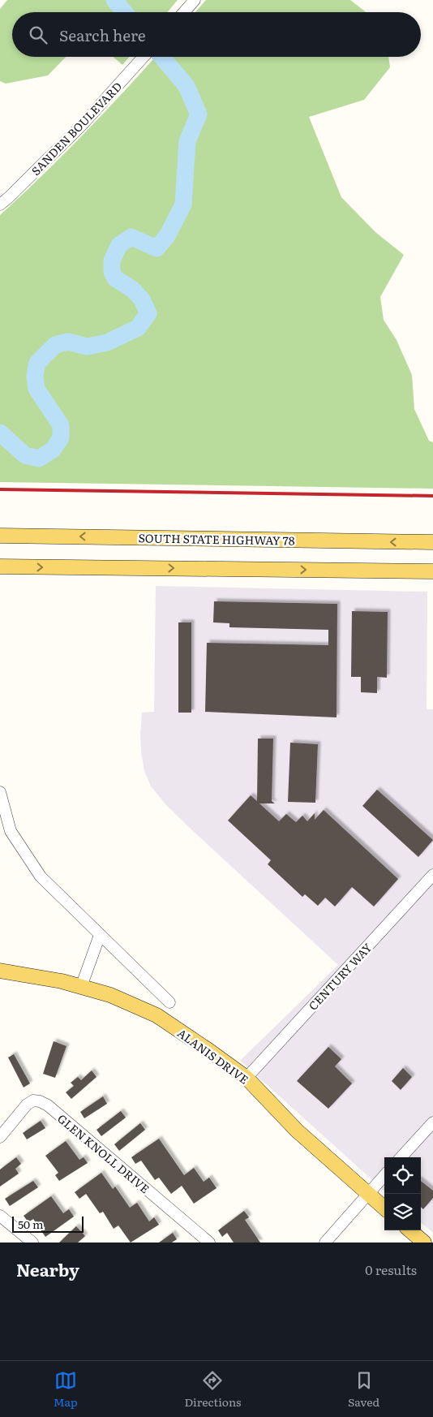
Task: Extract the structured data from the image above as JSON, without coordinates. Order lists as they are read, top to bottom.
{
  "streets": {
    "main road": ["SOUTH STATE HIGHWAY 78", "ALANIS DRIVE"],
    "street": ["SANDEN BOULEVARD", "CENTURY WAY", "GLEN KNOLL DRIVE"]
  },
  "crossings": [
    ["CENTURY WAY", "ALANIS DRIVE"]
  ],
  "scale_bar": "50 m",
  "page": {
    "search": "Search here",
    "scale": "50 m",
    "heading": ["Nearby", "0 results"],
    "nav": ["Map", "Directions", "Saved"]
  }
}
